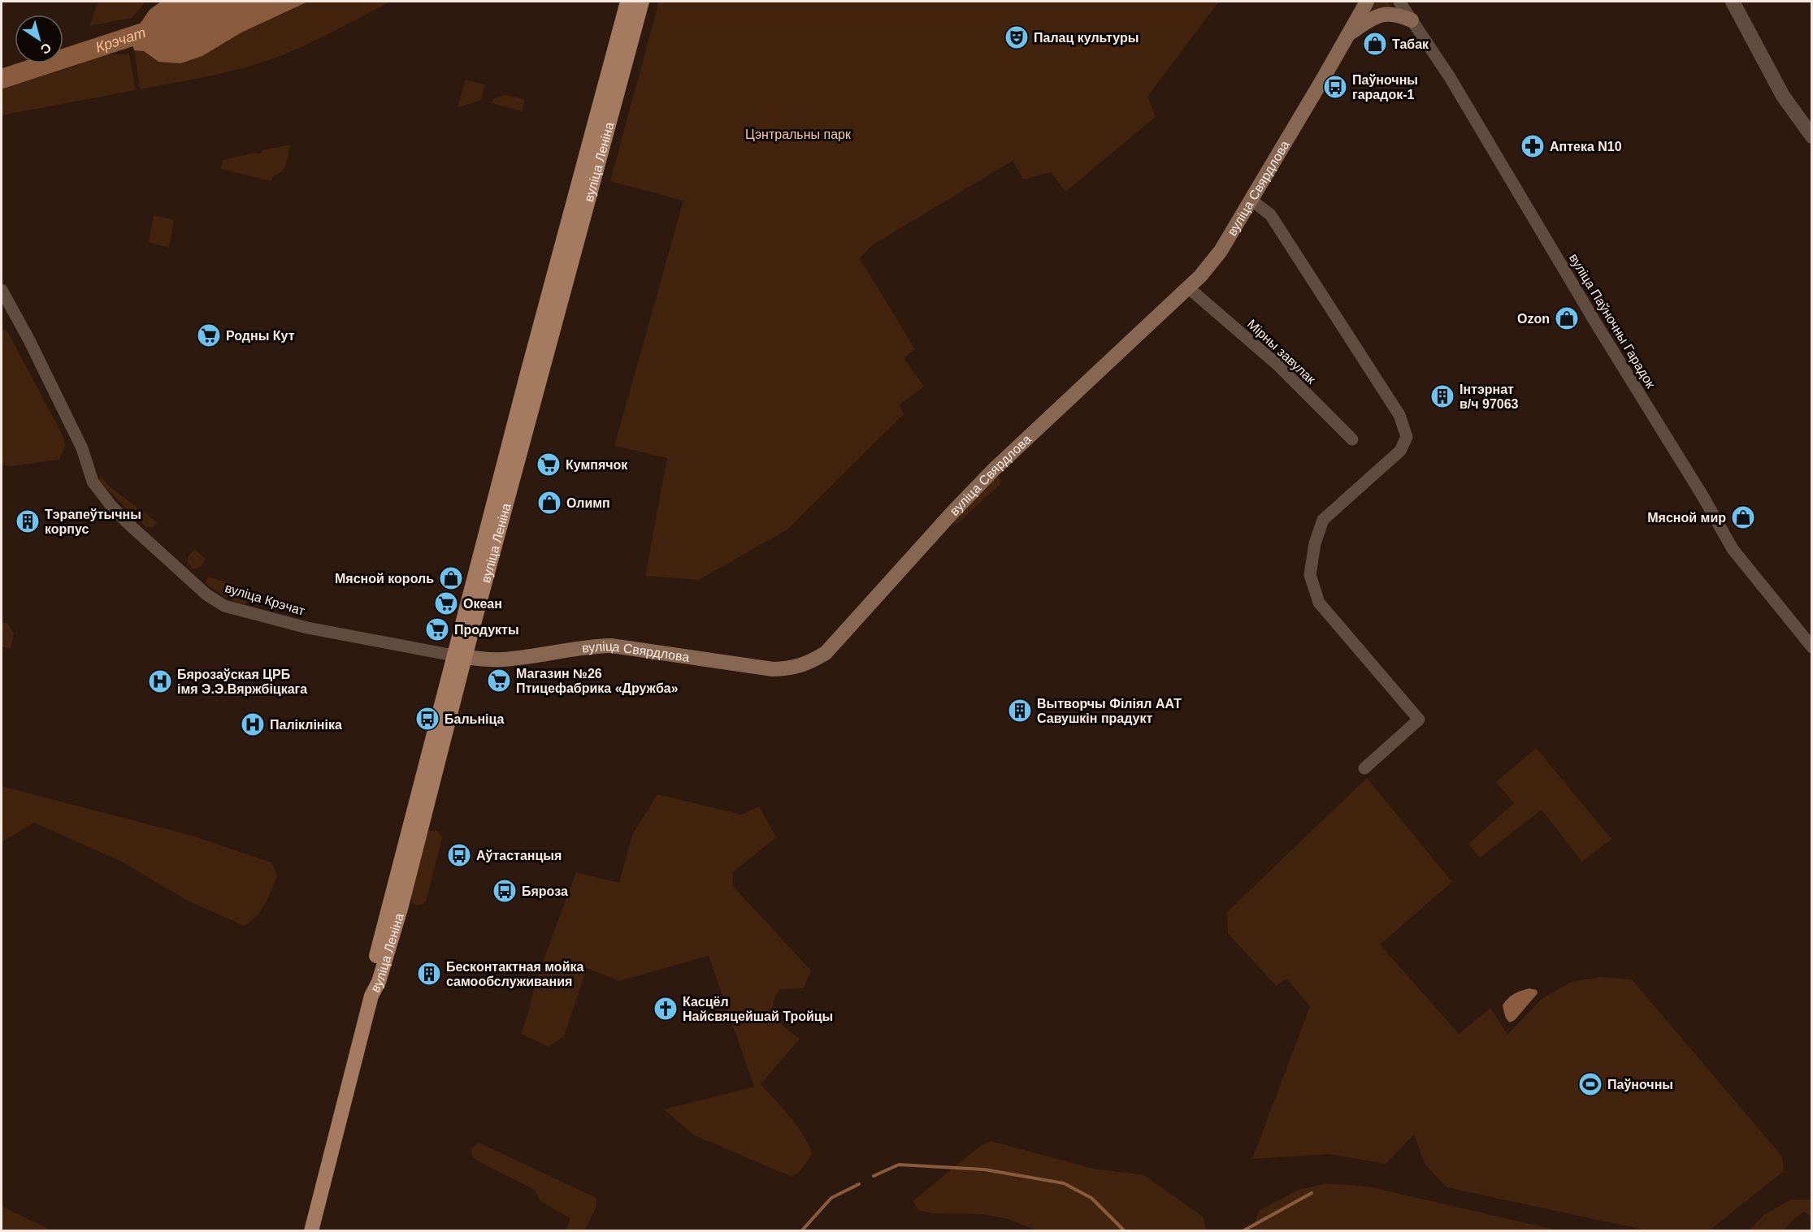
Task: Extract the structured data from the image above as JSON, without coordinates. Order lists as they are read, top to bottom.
{
  "streets": {
    "main road": ["вуліца Леніна", "вуліца Свярдлова"],
    "street": ["вуліца Паўночны Гарадок", "Мірны завулак", "вуліца Крэчат"]
  },
  "crossings": [
    ["вуліца Леніна", "вуліца Свярдлова"],
    ["вуліца Леніна", "вуліца Крэчат"],
    ["вуліца Свярдлова", "Мірны завулак"],
    ["вуліца Свярдлова", "вуліца Крэчат"]
  ],
  "water": ["Крэчат"],
  "parks": ["Цэнтральны парк"],
  "places": {
    "theatre": ["Палац культуры"],
    "shop": [
      "Табак",
      "Ozon",
      "Олимп",
      "Мясной мир",
      "Мясной король"
    ],
    "bus stop": [
      "Паўночны гарадок-1",
      "Бальніца",
      "Аўтастанцыя",
      "Бяроза"
    ],
    "pharmacy": ["Аптека N10"],
    "supermarket": [
      "Родны Кут",
      "Кумпячок",
      "Океан",
      "Продукты",
      "Магазин №26 Птицефабрика «Дружба»"
    ],
    "building": [
      "Інтэрнат в/ч 97063",
      "Тэрапеўтычны корпус",
      "Вытворчы Філіял ААТ Савушкін прадукт",
      "Бесконтактная мойка самообслуживания"
    ],
    "hospital": ["Бярозаўская ЦРБ імя Э.Э.Вяржбіцкага", "Паліклініка"],
    "church": ["Касцёл Найсвяцейшай Тройцы"],
    "sports": ["Паўночны"]
  },
  "north": "bottom right"
}
